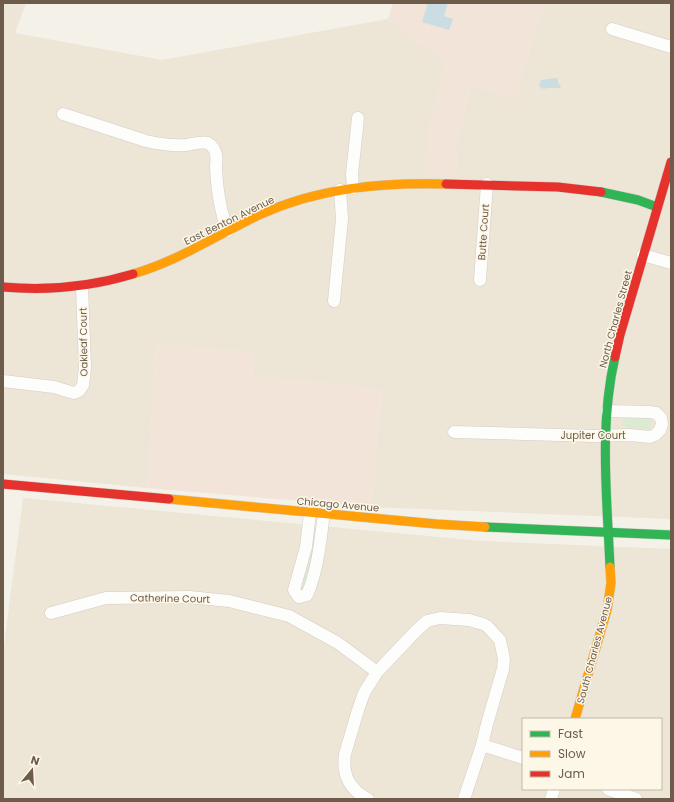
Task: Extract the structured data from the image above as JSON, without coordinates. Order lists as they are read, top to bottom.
{
  "streets": {
    "street": [
      "East Benton Avenue",
      "Butte Court",
      "North Charles Street",
      "Oakleaf Court",
      "Jupiter Court",
      "Chicago Avenue",
      "Catherine Court",
      "South Charles Avenue"
    ]
  },
  "crossings": [
    ["East Benton Avenue", "Butte Court"],
    ["East Benton Avenue", "North Charles Street"],
    ["East Benton Avenue", "Oakleaf Court"],
    ["North Charles Street", "Jupiter Court"],
    ["North Charles Street", "Chicago Avenue"],
    ["North Charles Street", "South Charles Avenue"],
    ["Chicago Avenue", "South Charles Avenue"]
  ],
  "legend": ["Fast", "Slow", "Jam"],
  "north": "top"
}
